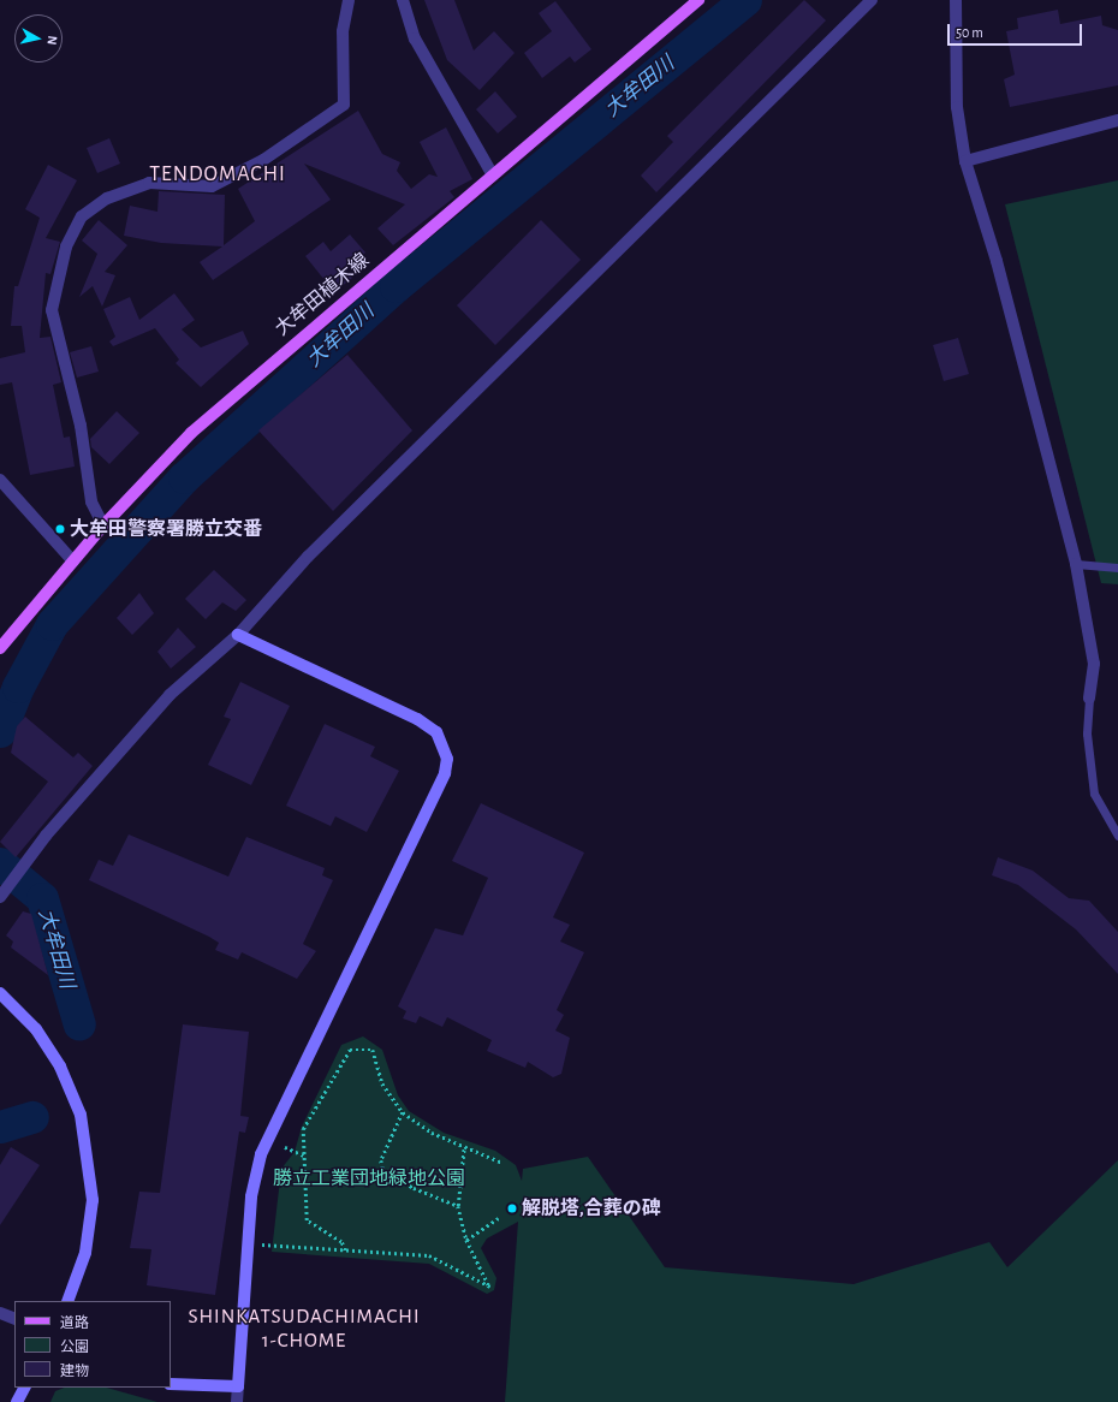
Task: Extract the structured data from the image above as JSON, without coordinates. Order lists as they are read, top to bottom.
{
  "streets": {
    "main road": ["大牟田植木線"]
  },
  "districts": ["TENDOMACHI", "SHINKATSUDACHIMACHI 1-CHOME"],
  "water": ["大牟田川"],
  "parks": ["勝立工業団地緑地公園"],
  "places": ["大牟田警察署勝立交番", "解脱塔,合葬の碑"],
  "legend": ["道路", "公園", "建物"],
  "scale_bar": "50 m",
  "north": "right"
}
